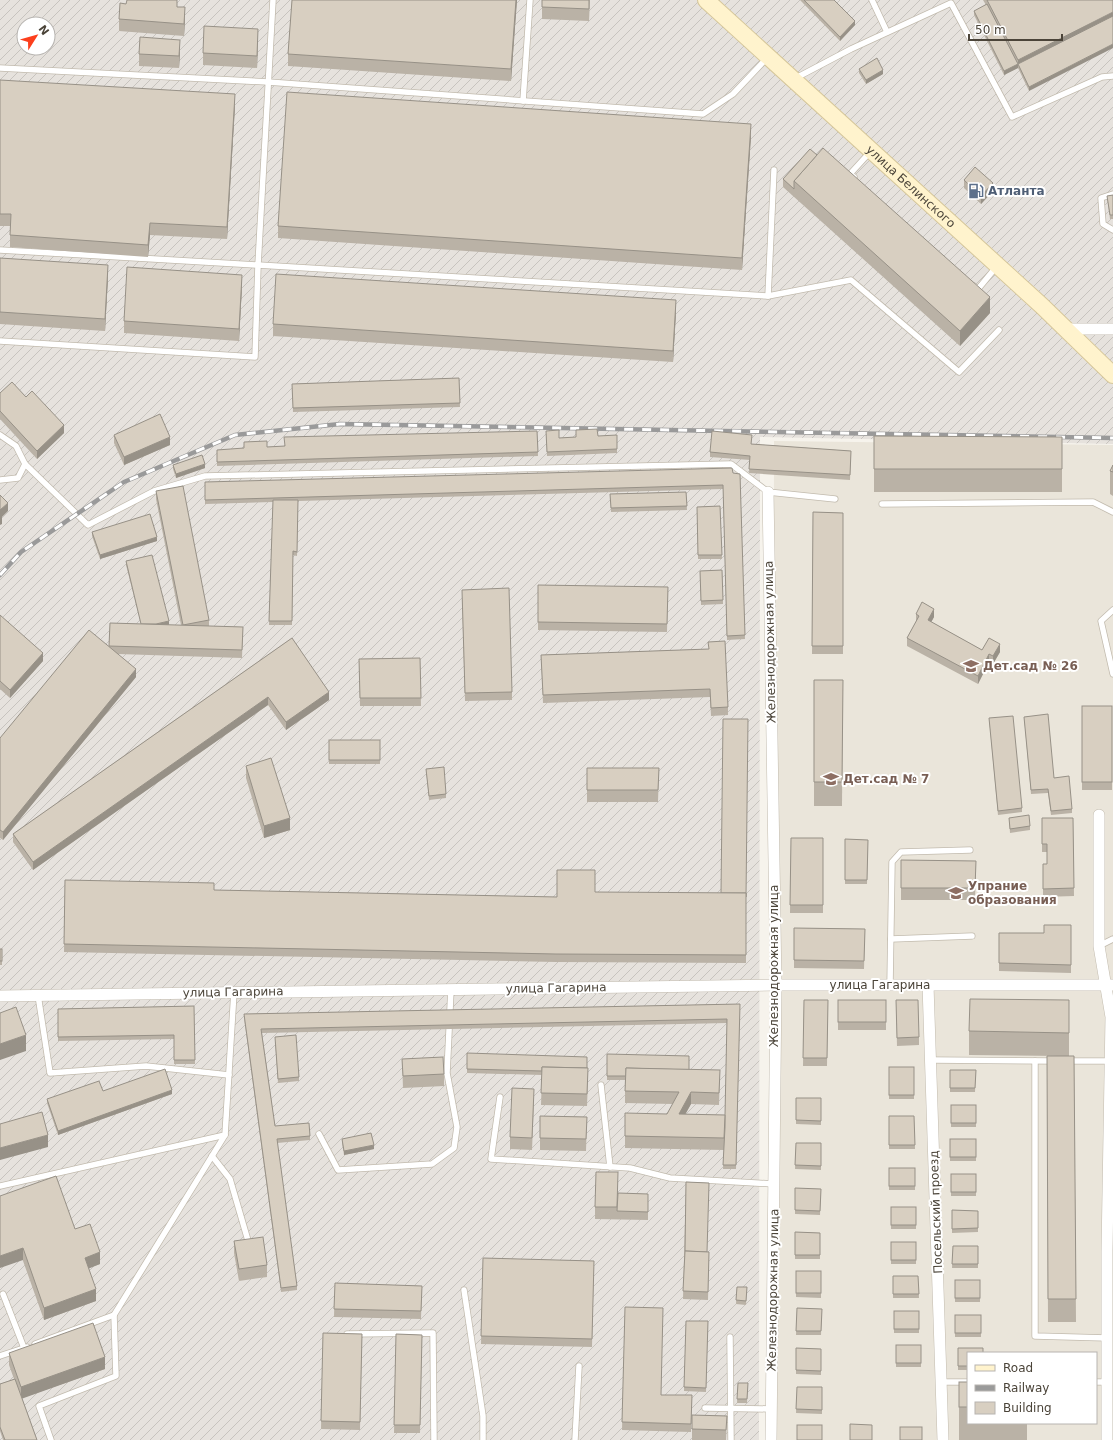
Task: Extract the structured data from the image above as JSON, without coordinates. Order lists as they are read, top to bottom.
{
  "streets": {
    "street": [
      "улица Белинского",
      "Железнодорожная улица",
      "улица Гагарина",
      "Посельский проезд"
    ]
  },
  "crossings": [
    ["Железнодорожная улица", "улица Гагарина"],
    ["улица Гагарина", "Посельский проезд"]
  ],
  "places": {
    "fuel station": ["Атланта"],
    "school or university": ["Дет.сад № 26", "Дет.сад № 7", "Упрание образования"]
  },
  "legend": ["Road", "Railway", "Building"],
  "scale_bar": "50 m",
  "north": "top right"
}
